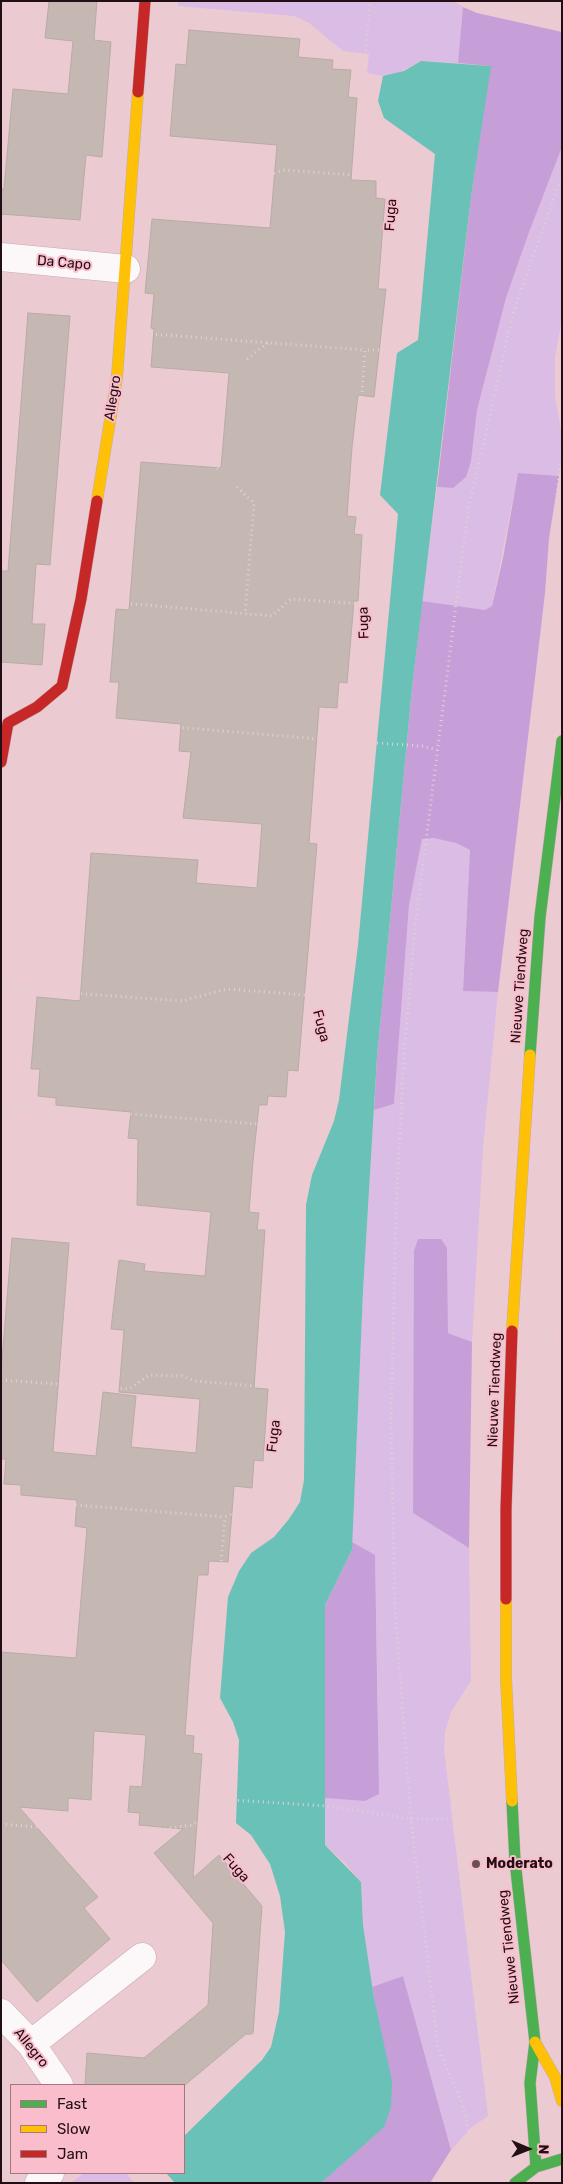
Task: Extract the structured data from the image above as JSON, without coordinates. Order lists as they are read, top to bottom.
{
  "streets": {
    "street": ["Da Capo", "Allegro", "Nieuwe Tiendweg"],
    "path": ["Fuga"]
  },
  "crossings": [
    ["Da Capo", "Allegro"]
  ],
  "places": ["Moderato"],
  "legend": ["Fast", "Slow", "Jam"],
  "north": "right"
}
